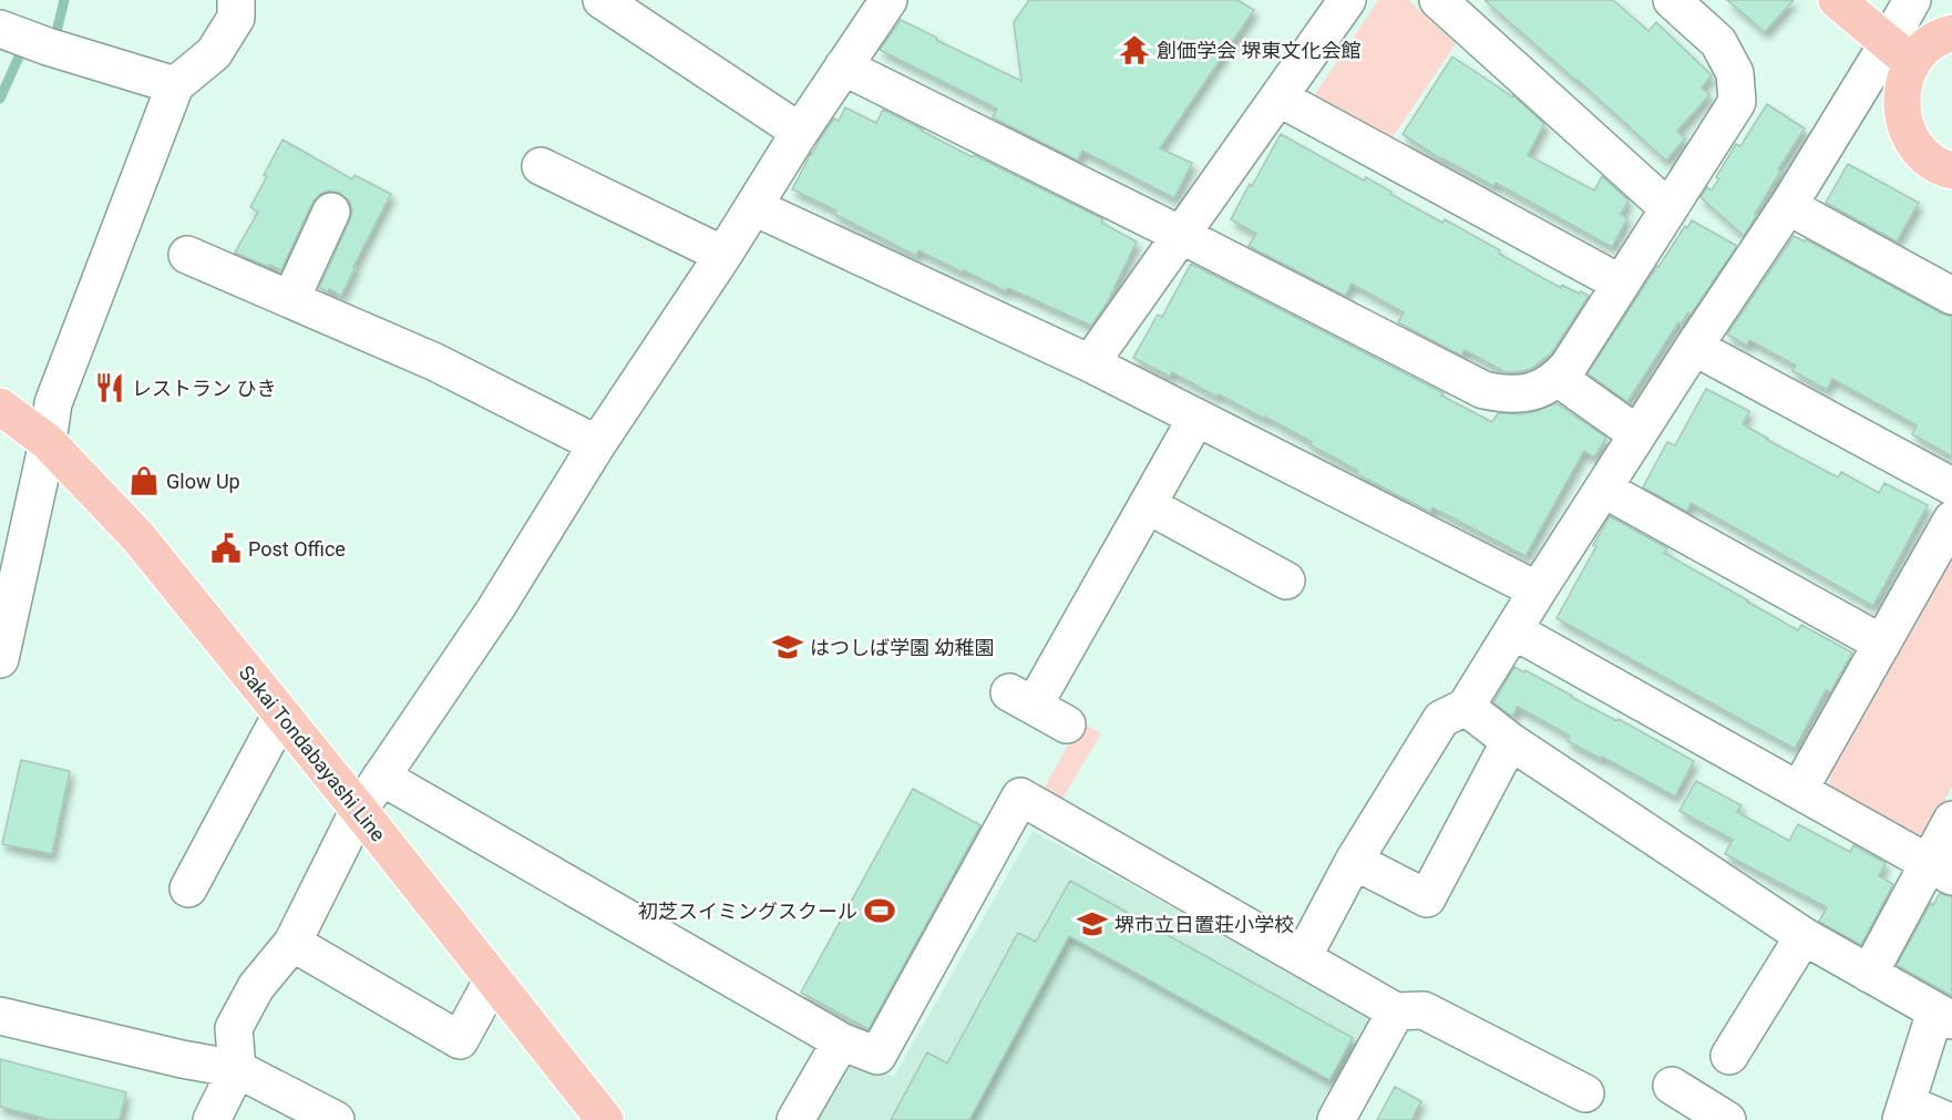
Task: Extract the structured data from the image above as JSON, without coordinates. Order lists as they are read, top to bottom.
{
  "streets": {
    "main road": ["Sakai Tondabayashi Line"]
  },
  "places": {
    "temple": ["創価学会 堺東文化会館"],
    "restaurant": ["レストラン ひき"],
    "shop": ["Glow Up"],
    "public building": ["Post Office"],
    "school or university": ["はつしば学園 幼稚園", "堺市立日置荘小学校"],
    "sports": ["初芝スイミングスクール"]
  }
}
